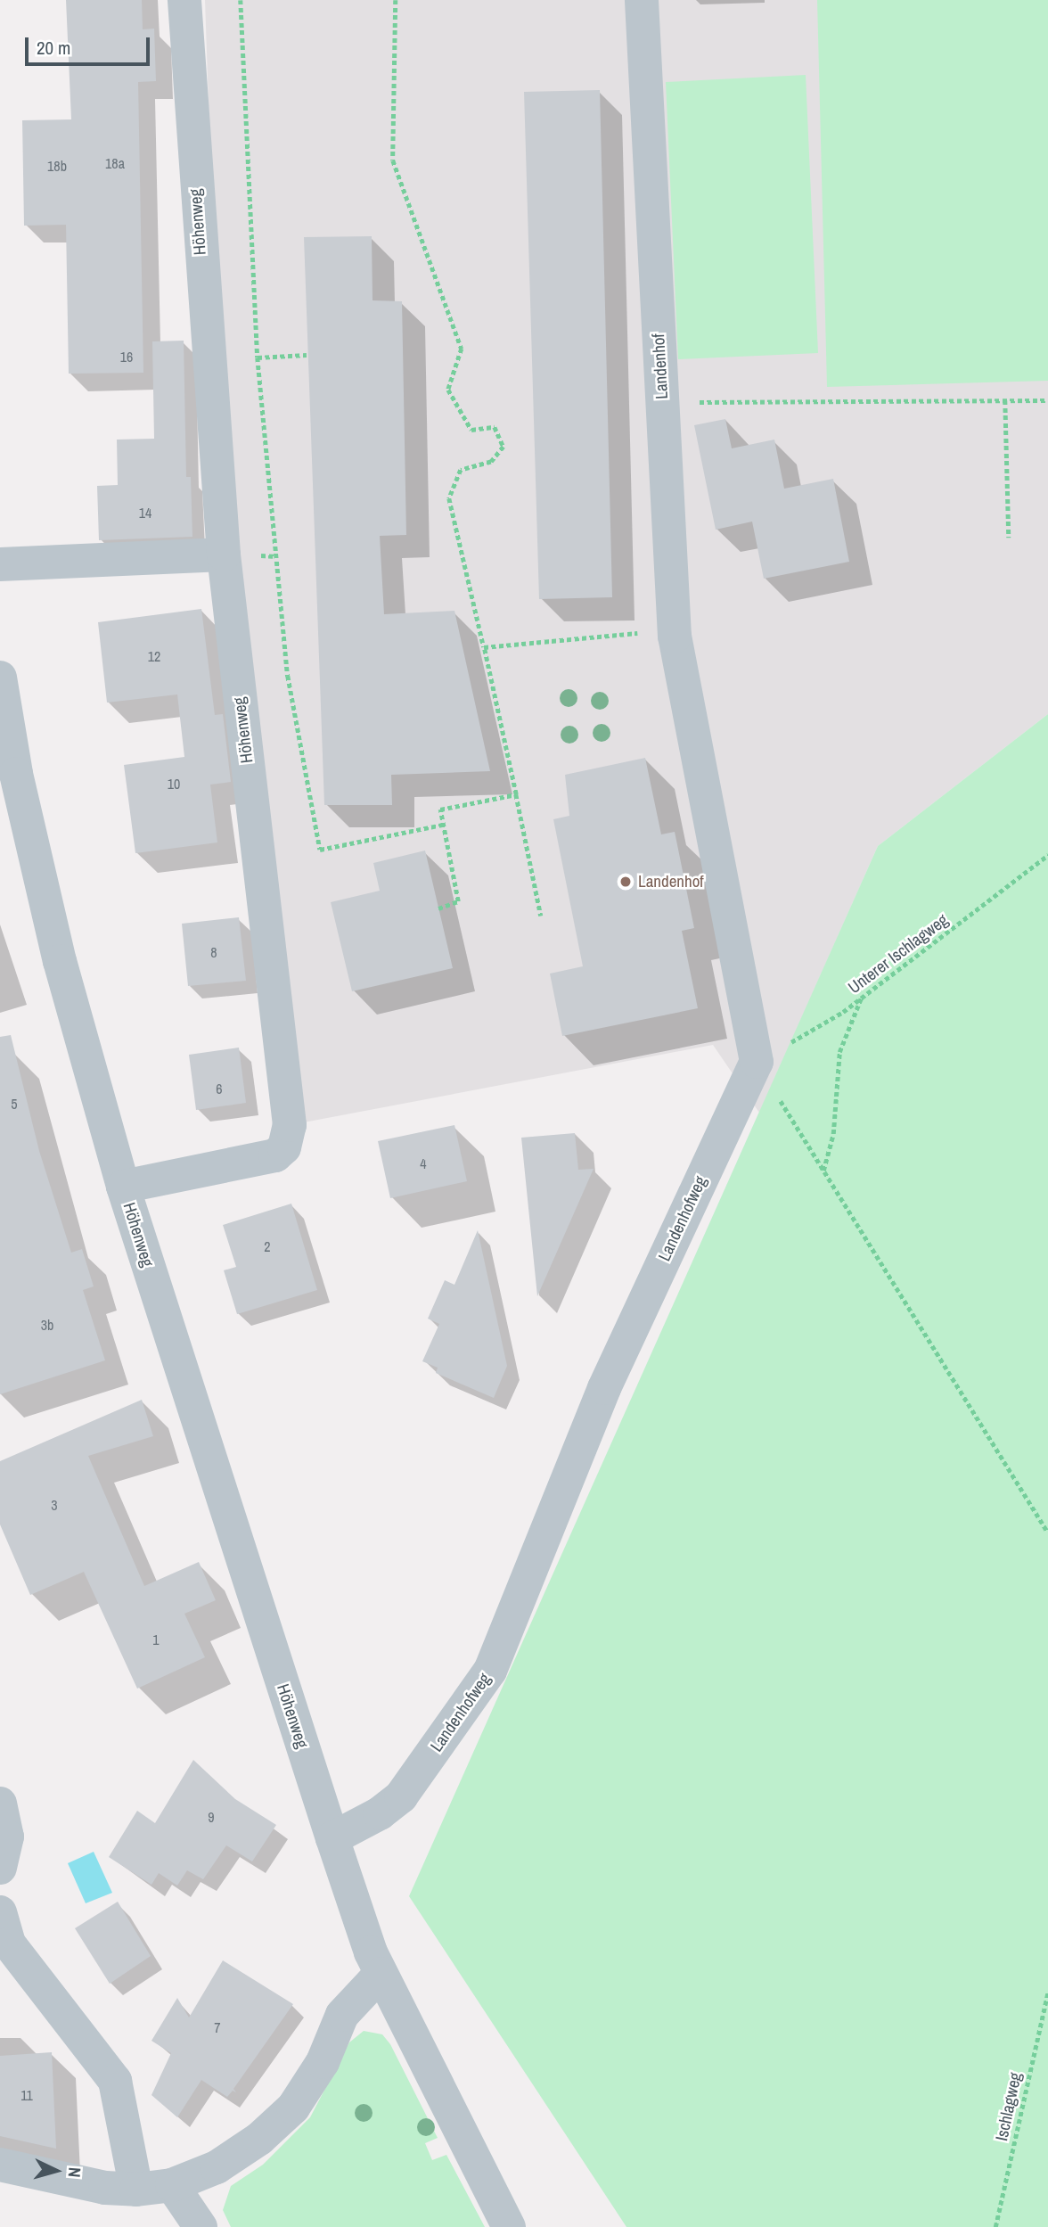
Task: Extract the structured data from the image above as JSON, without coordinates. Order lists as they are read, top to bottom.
{
  "streets": {
    "street": ["Höhenweg", "Landenhof", "Landenhofweg"],
    "path": ["Unterer Ischlagweg", "Ischlagweg"]
  },
  "crossings": [
    ["Höhenweg", "Landenhofweg"],
    ["Landenhof", "Unterer Ischlagweg"],
    ["Landenhof", "Landenhofweg"],
    ["Unterer Ischlagweg", "Landenhofweg"]
  ],
  "places": ["Landenhof"],
  "house_numbers": [
    "18a",
    "18b",
    "16",
    "14",
    "12",
    "10",
    "8",
    "6",
    "5",
    "4",
    "2",
    "3b",
    "3",
    "1",
    "9",
    "7",
    "11"
  ],
  "scale_bar": "20 m",
  "north": "right"
}
